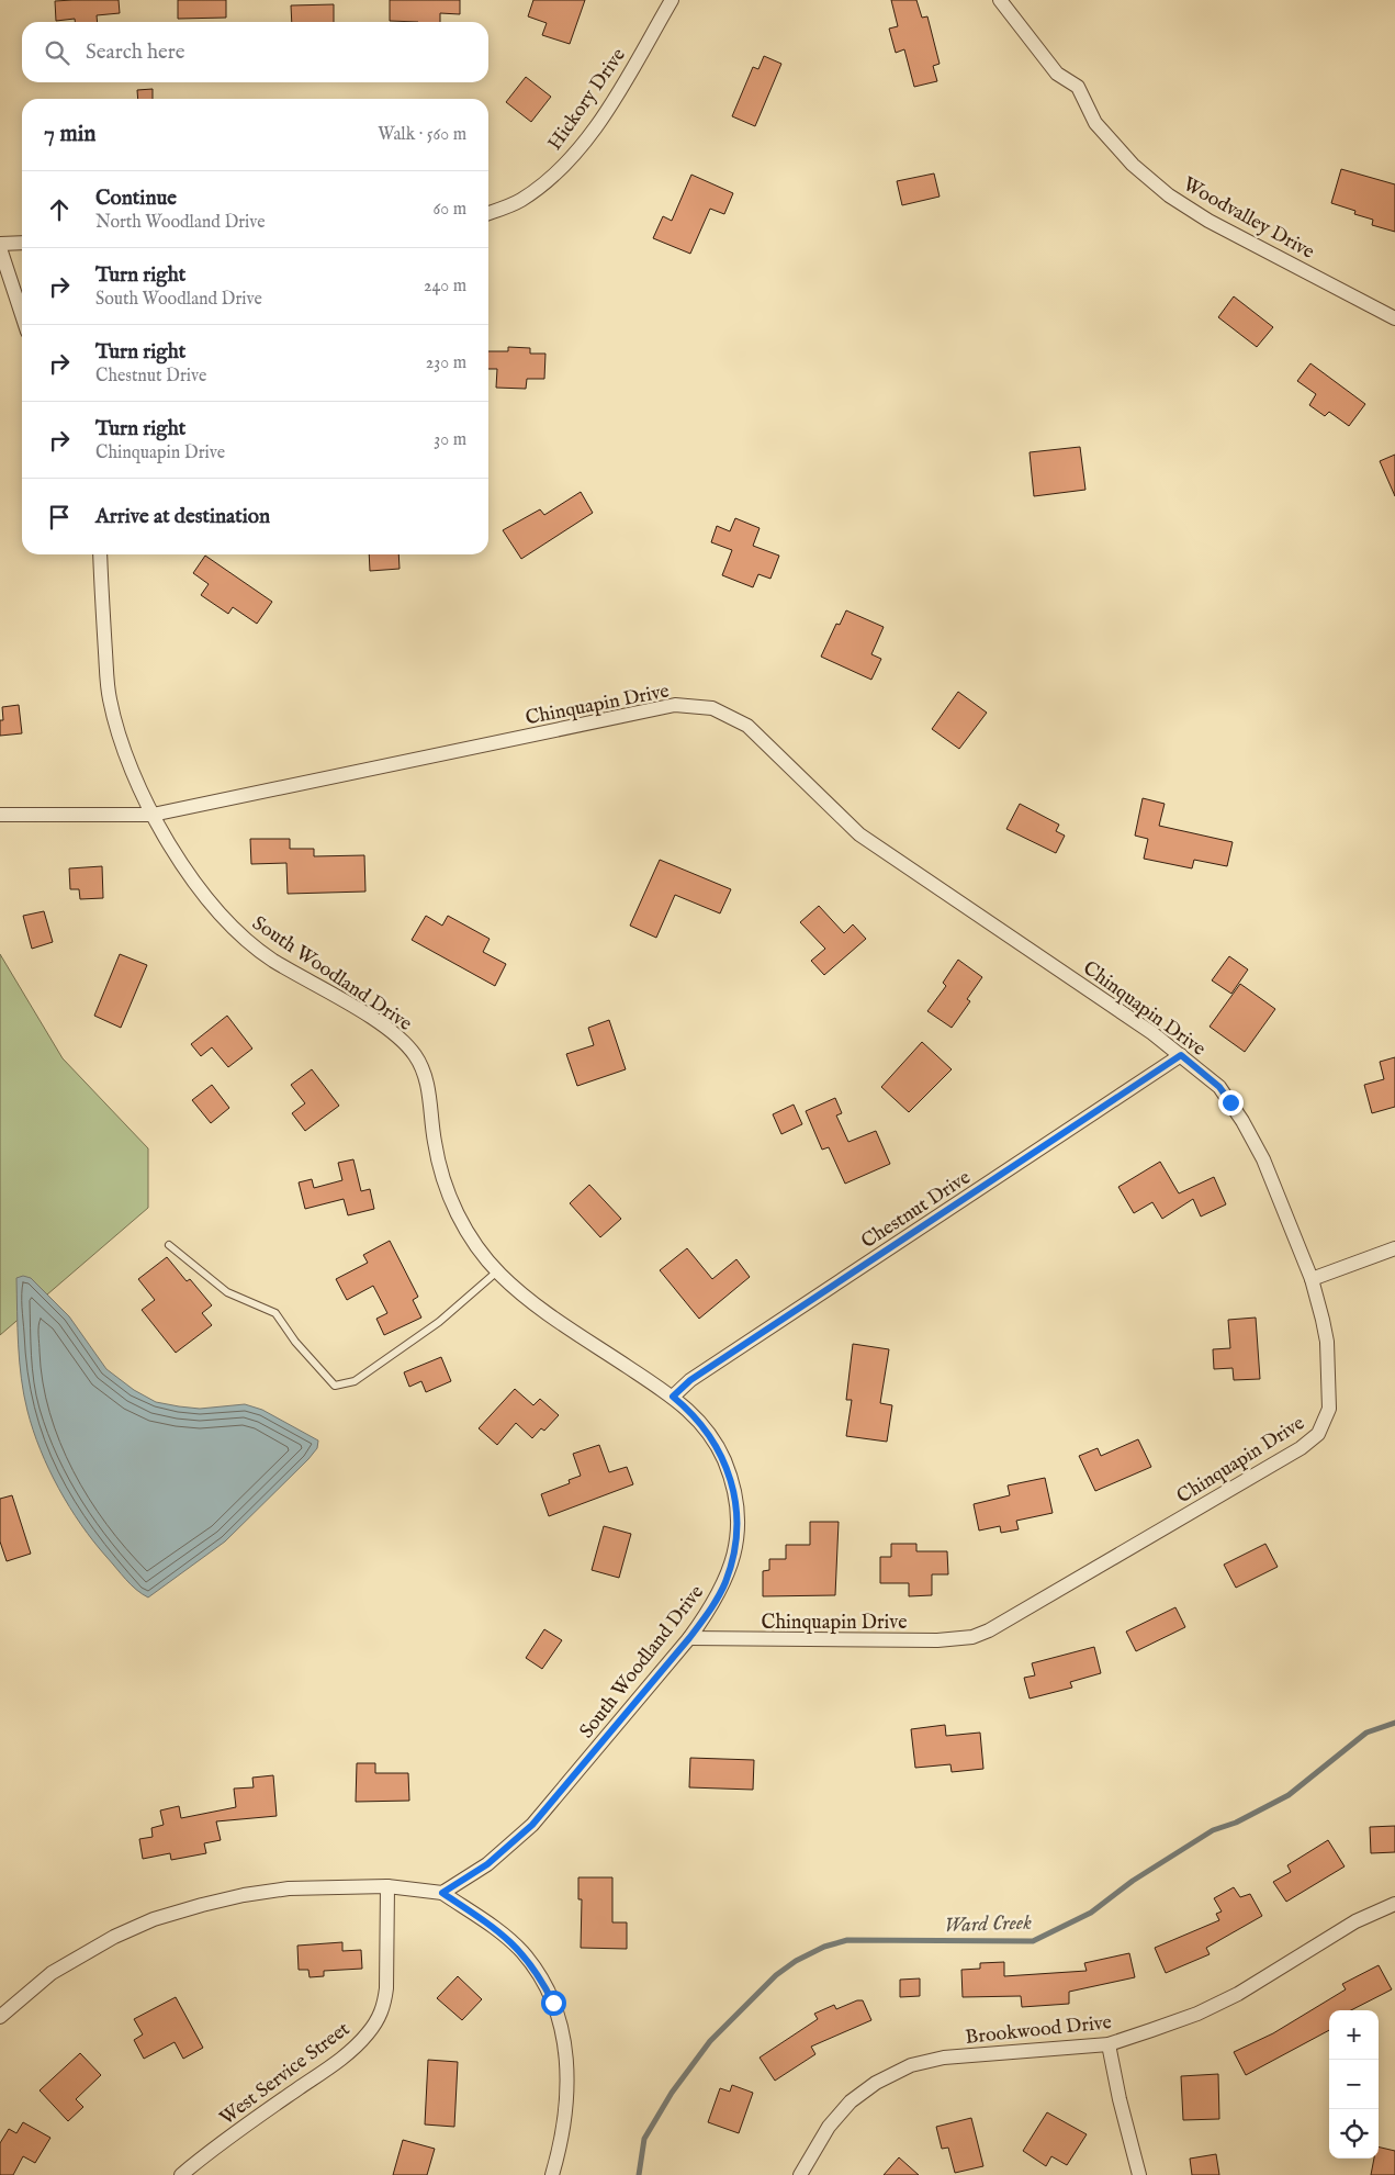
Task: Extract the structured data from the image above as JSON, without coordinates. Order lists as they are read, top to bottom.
{
  "streets": {
    "street": [
      "Hickory Drive",
      "Woodvalley Drive",
      "Chinquapin Drive",
      "South Woodland Drive",
      "Chestnut Drive",
      "Brookwood Drive",
      "West Service Street"
    ]
  },
  "crossings": [
    ["Chinquapin Drive", "South Woodland Drive"],
    ["Chinquapin Drive", "Chestnut Drive"],
    ["South Woodland Drive", "Chestnut Drive"]
  ],
  "water": ["Ward Creek"],
  "page": {
    "search": "Search here",
    "heading": ["7 min", "Walk · 560 m"],
    "list": [
      ["Continue", "North Woodland Drive", "60 m"],
      ["Turn right", "South Woodland Drive", "240 m"],
      ["Turn right", "Chestnut Drive", "230 m"],
      ["Turn right", "Chinquapin Drive", "30 m"],
      "Arrive at destination"
    ],
    "map_buttons": ["+", "−"]
  }
}
